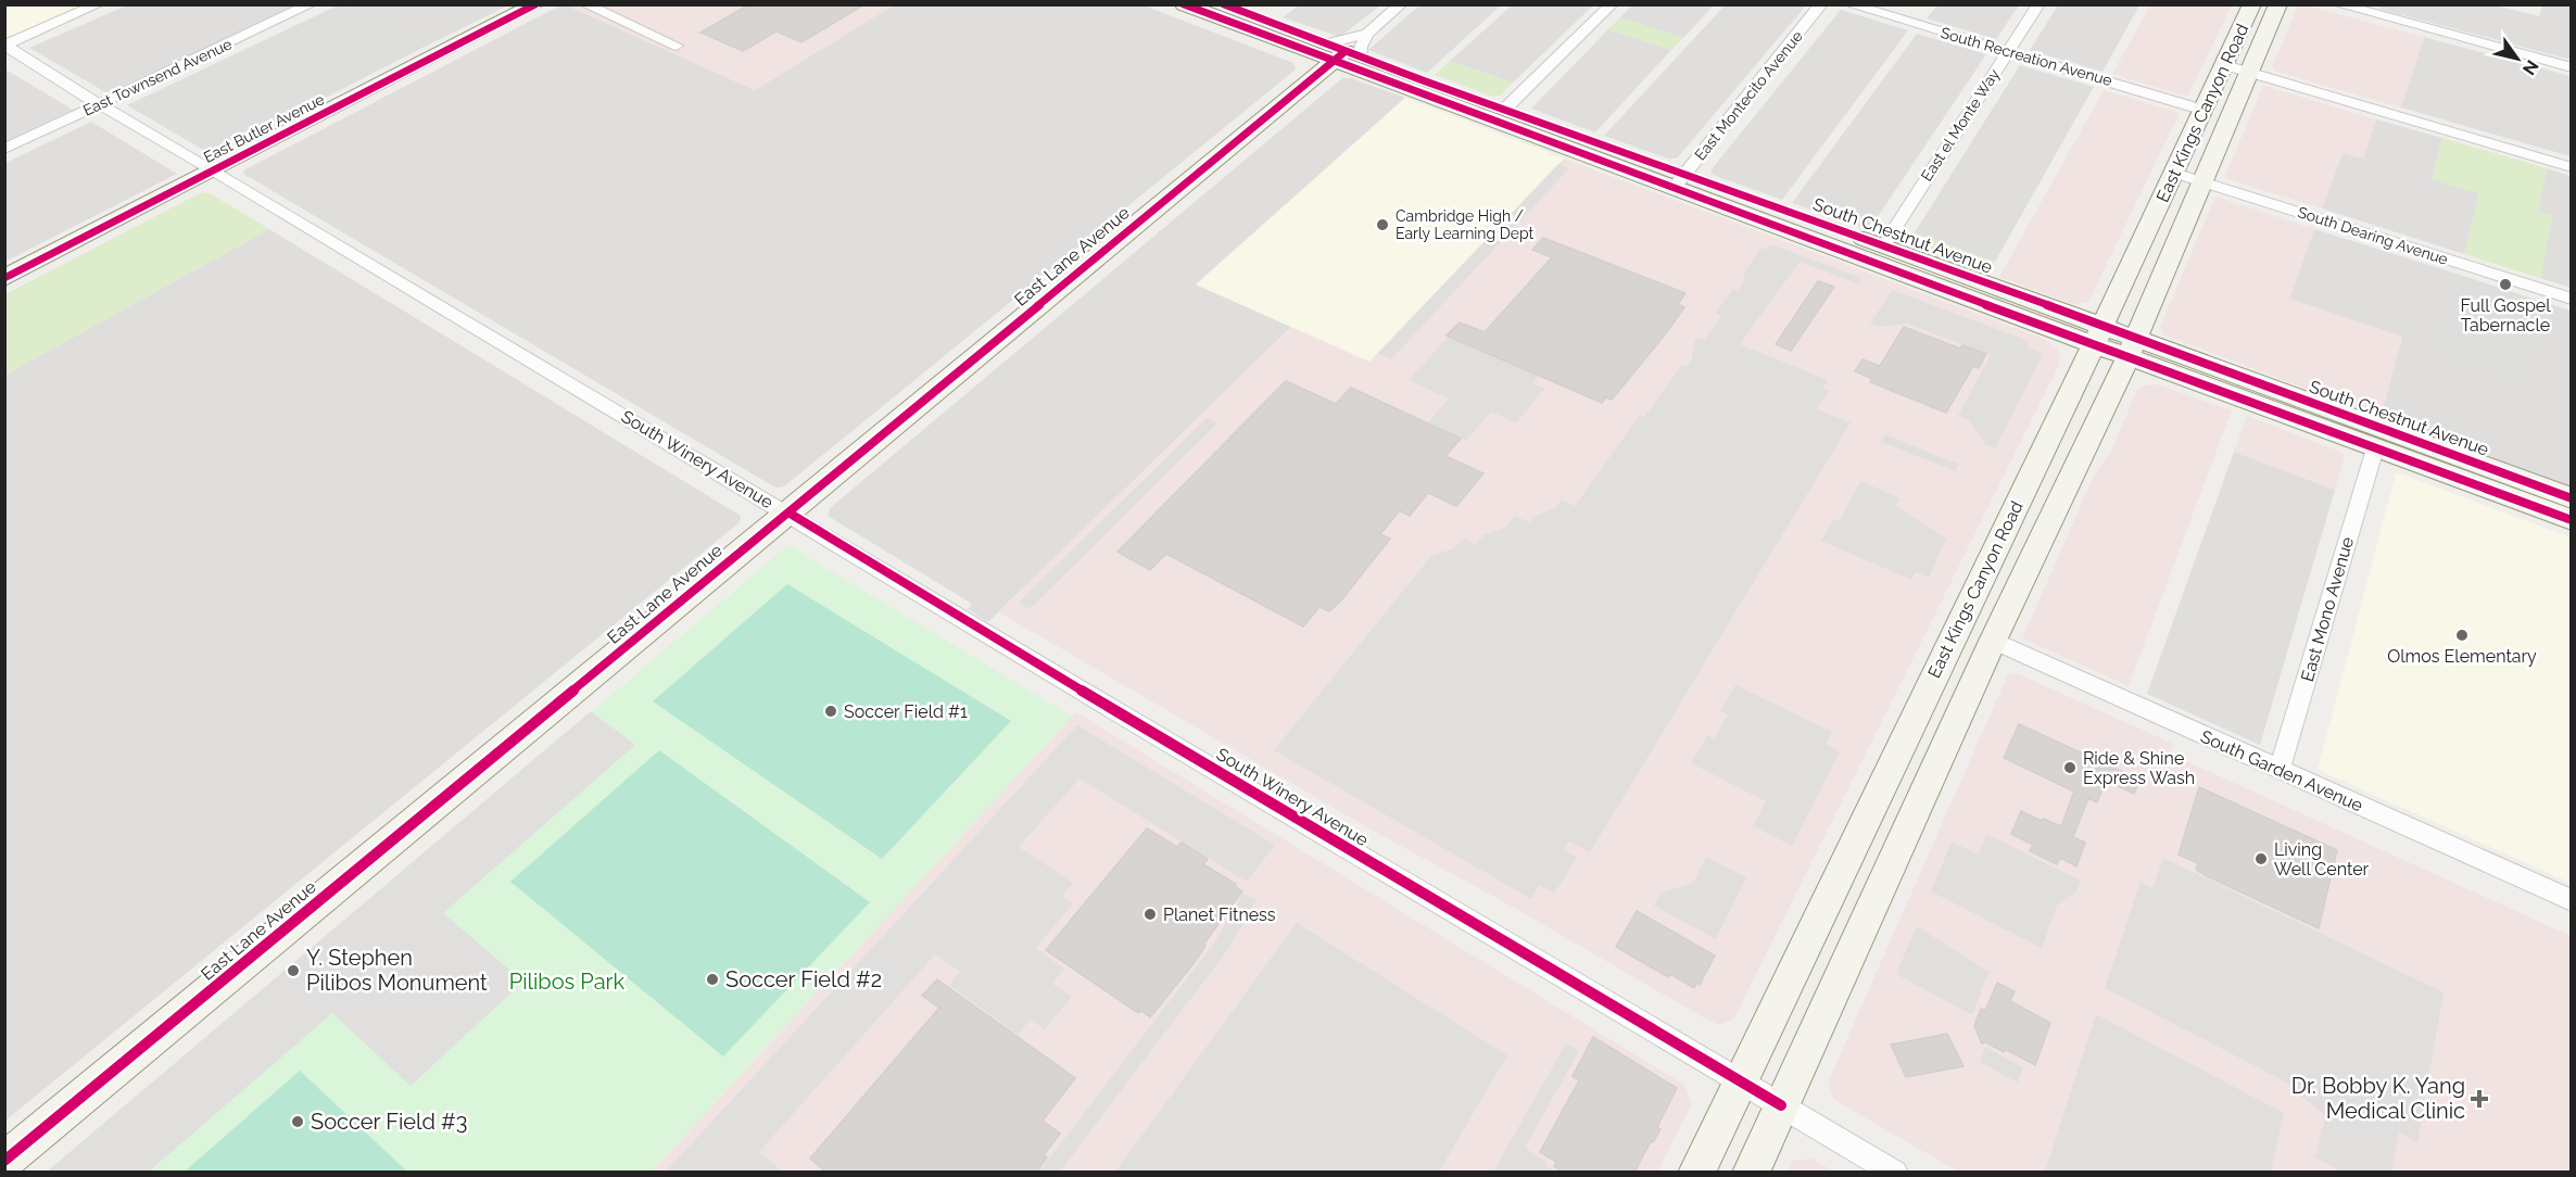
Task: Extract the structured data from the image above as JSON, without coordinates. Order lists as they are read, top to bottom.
{
  "streets": {
    "main road": [
      "East Kings Canyon Road",
      "East Butler Avenue",
      "South Chestnut Avenue",
      "East Lane Avenue"
    ],
    "street": [
      "South Recreation Avenue",
      "East Townsend Avenue",
      "East Montecito Avenue",
      "East el Monte Way",
      "South Dearing Avenue",
      "South Winery Avenue",
      "East Mono Avenue",
      "South Garden Avenue"
    ]
  },
  "crossings": [
    ["South Recreation Avenue", "East Kings Canyon Road"],
    ["South Recreation Avenue", "East el Monte Way"],
    ["East Townsend Avenue", "South Winery Avenue"],
    ["East Montecito Avenue", "South Chestnut Avenue"],
    ["East Kings Canyon Road", "South Chestnut Avenue"],
    ["East Kings Canyon Road", "South Dearing Avenue"],
    ["East Kings Canyon Road", "South Winery Avenue"],
    ["East Kings Canyon Road", "South Garden Avenue"],
    ["East el Monte Way", "South Chestnut Avenue"],
    ["East Butler Avenue", "South Winery Avenue"],
    ["South Chestnut Avenue", "East Lane Avenue"],
    ["South Chestnut Avenue", "East Mono Avenue"],
    ["East Lane Avenue", "South Winery Avenue"],
    ["East Mono Avenue", "South Garden Avenue"]
  ],
  "parks": ["Pilibos Park"],
  "places": {
    "other": [
      "Cambridge High / Early Learning Dept",
      "Full Gospel Tabernacle",
      "Olmos Elementary",
      "Soccer Field #1",
      "Ride & Shine Express Wash",
      "Living Well Center",
      "Planet Fitness",
      "Y. Stephen Pilibos Monument",
      "Soccer Field #2",
      "Soccer Field #3"
    ],
    "health": ["Dr. Bobby K. Yang Medical Clinic"]
  },
  "north": "bottom right"
}
